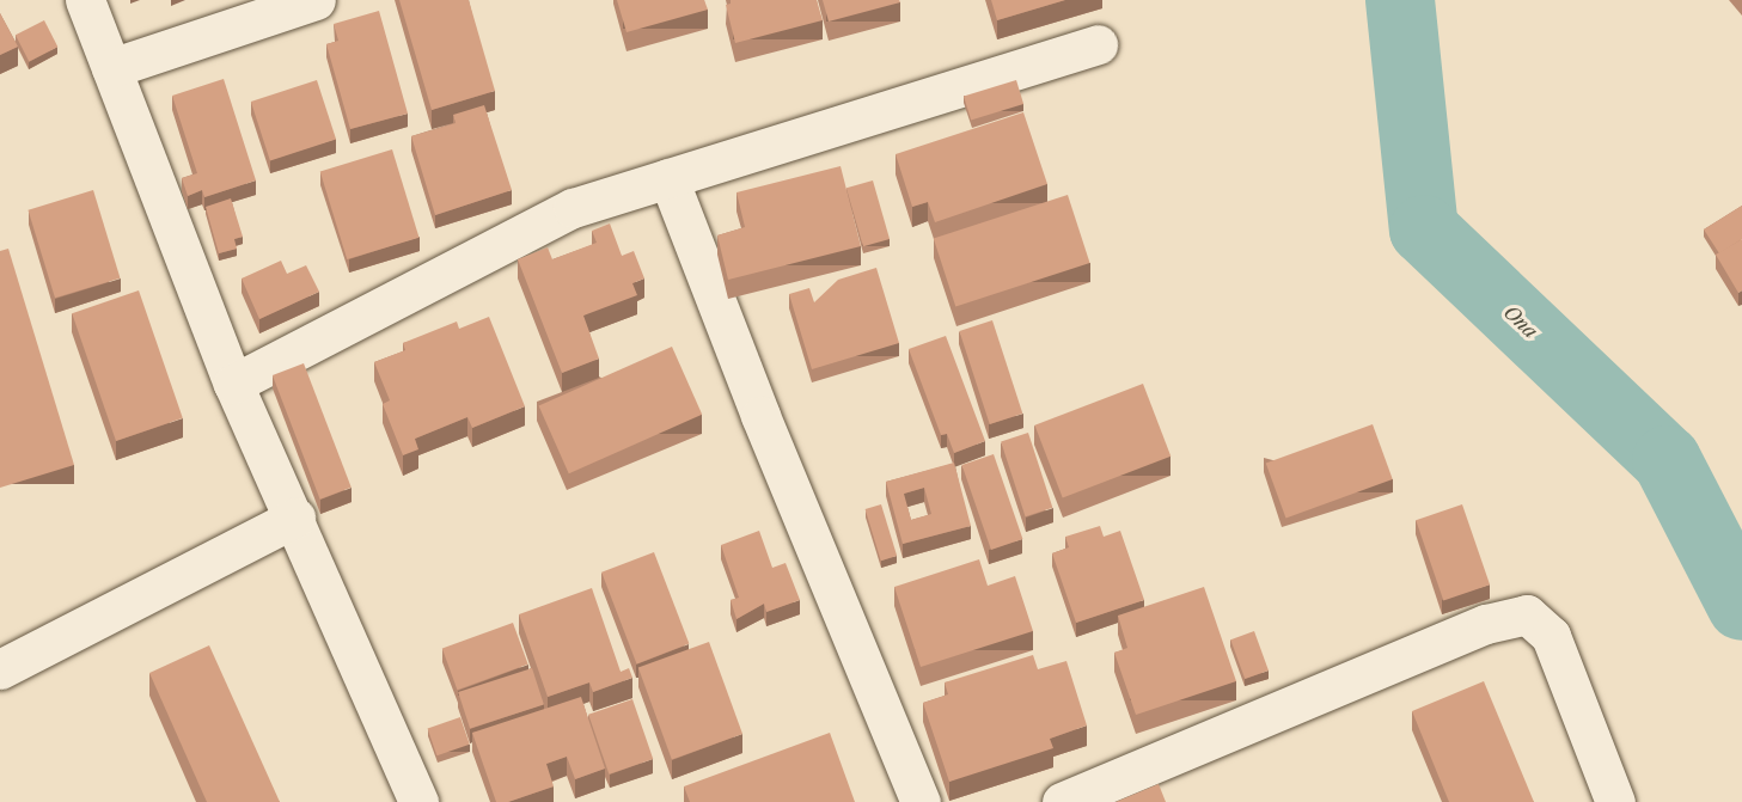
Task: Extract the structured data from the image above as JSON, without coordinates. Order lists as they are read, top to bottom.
{
  "water": ["Ona"]
}
